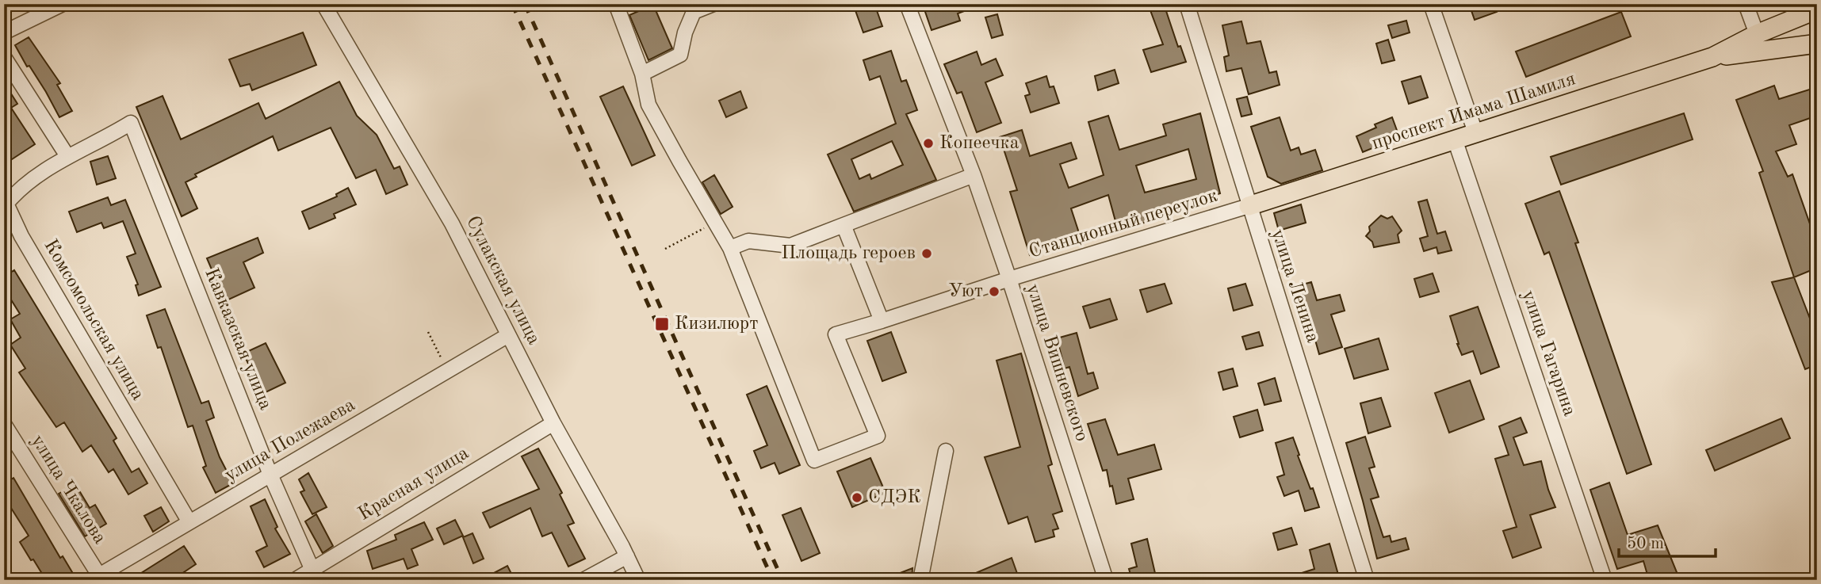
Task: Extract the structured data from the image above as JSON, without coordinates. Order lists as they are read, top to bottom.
{
  "streets": {
    "main road": ["проспект Имама Шамиля"],
    "street": [
      "Станционный переулок",
      "Сулакская улица",
      "улица Ленина",
      "Комсомольская улица",
      "Кавказская улица",
      "улица Гагарина",
      "улица Вишневского",
      "улица Полежаева",
      "Красная улица",
      "улица Чкалова"
    ]
  },
  "crossings": [
    ["проспект Имама Шамиля", "Станционный переулок"],
    ["проспект Имама Шамиля", "улица Ленина"],
    ["проспект Имама Шамиля", "улица Гагарина"],
    ["Станционный переулок", "улица Ленина"],
    ["Станционный переулок", "улица Вишневского"],
    ["Сулакская улица", "улица Полежаева"],
    ["Сулакская улица", "Красная улица"],
    ["Комсомольская улица", "Кавказская улица"],
    ["Комсомольская улица", "улица Полежаева"],
    ["Кавказская улица", "улица Полежаева"],
    ["Кавказская улица", "Красная улица"],
    ["улица Полежаева", "улица Чкалова"]
  ],
  "places": {
    "other": [
      "Копеечка",
      "Площадь героев",
      "Уют",
      "СДЭК"
    ],
    "transit": ["Кизилюрт"]
  },
  "scale_bar": "50 m"
}
